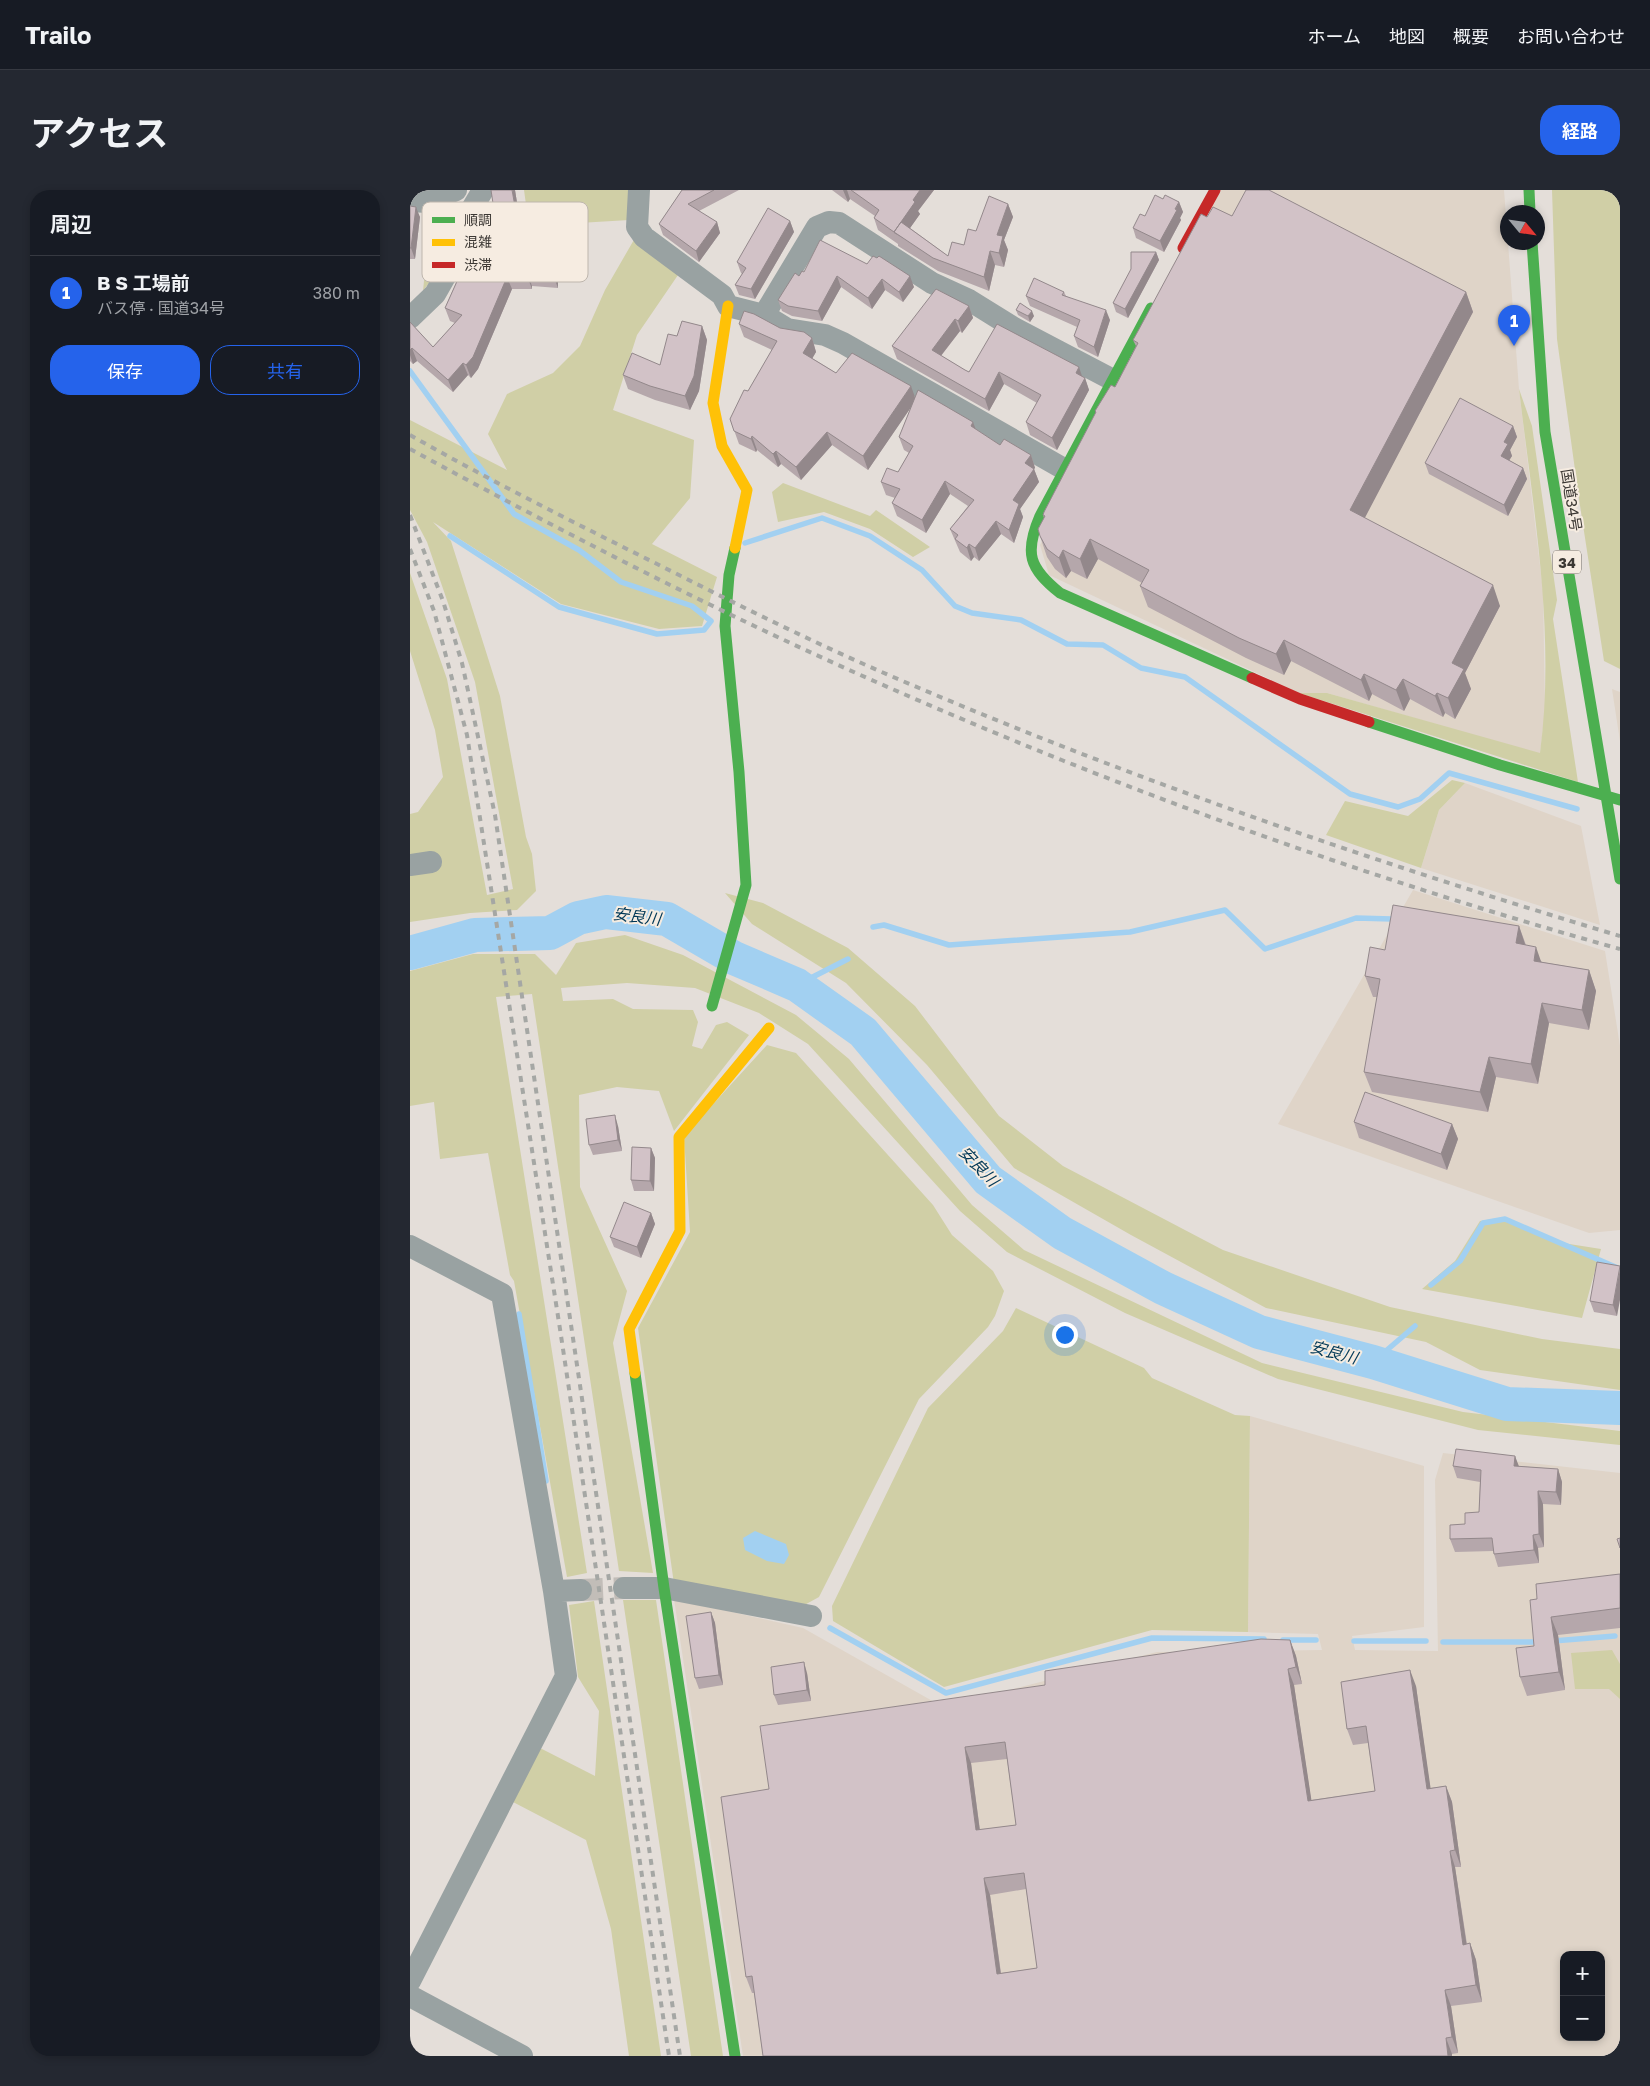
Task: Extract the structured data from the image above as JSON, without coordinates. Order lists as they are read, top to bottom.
{
  "streets": {
    "main road": ["国道34号", "34"]
  },
  "water": ["安良川"],
  "legend": ["順調", "混雑", "渋滞"],
  "north": "bottom right",
  "page": {
    "header": "Trailo",
    "nav": [
      "ホーム",
      "地図",
      "概要",
      "お問い合わせ"
    ],
    "title": "アクセス",
    "buttons": [
      "経路",
      ["保存", "共有"]
    ],
    "heading": "周辺",
    "list": [
      {
        "mark": "1",
        "name": "B S 工場前",
        "note": "バス停 · 国道34号",
        "value": "380 m"
      }
    ],
    "pins": "1",
    "map_buttons": ["+", "−"]
  }
}
